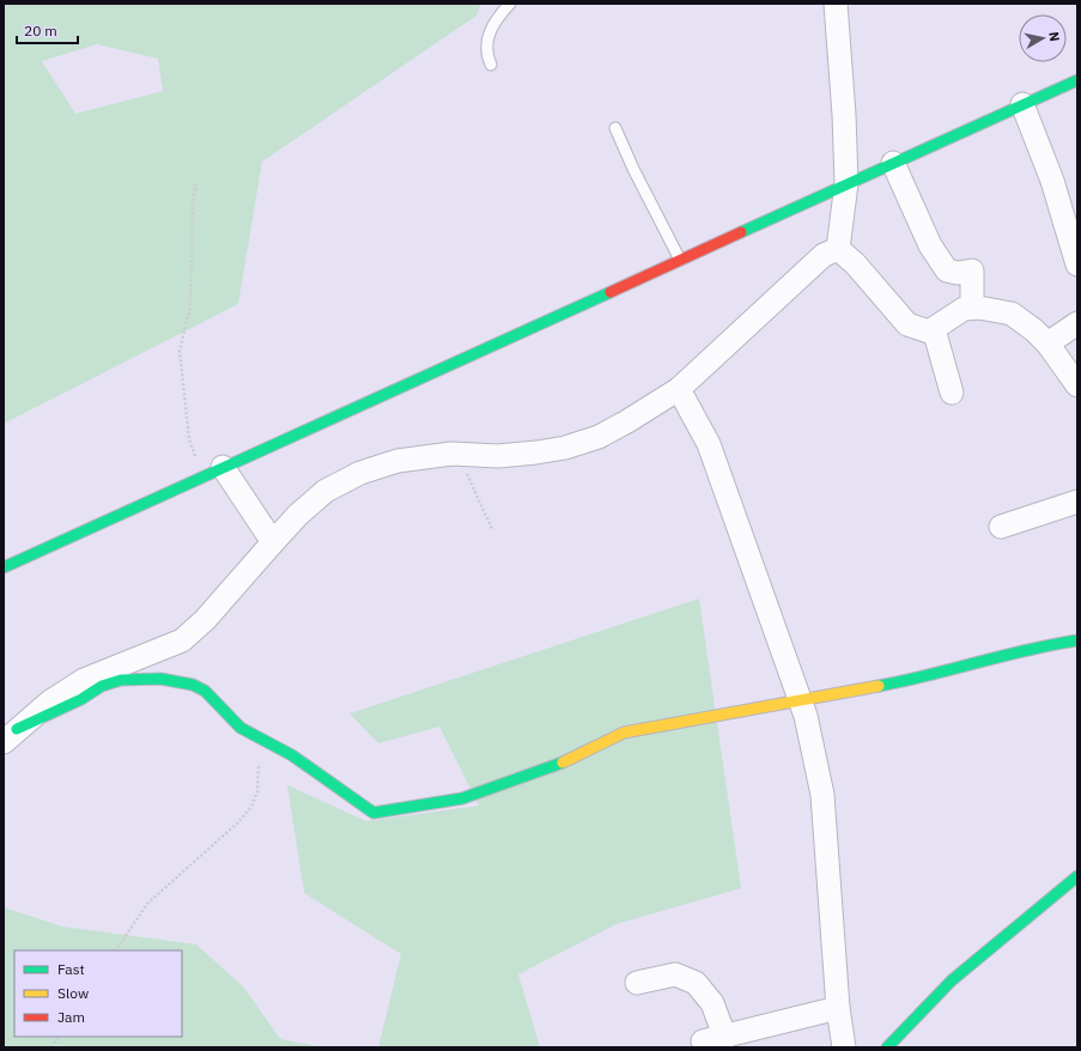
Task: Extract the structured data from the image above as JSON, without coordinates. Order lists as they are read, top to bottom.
{
  "legend": ["Fast", "Slow", "Jam"],
  "scale_bar": "20 m",
  "north": "right"
}
